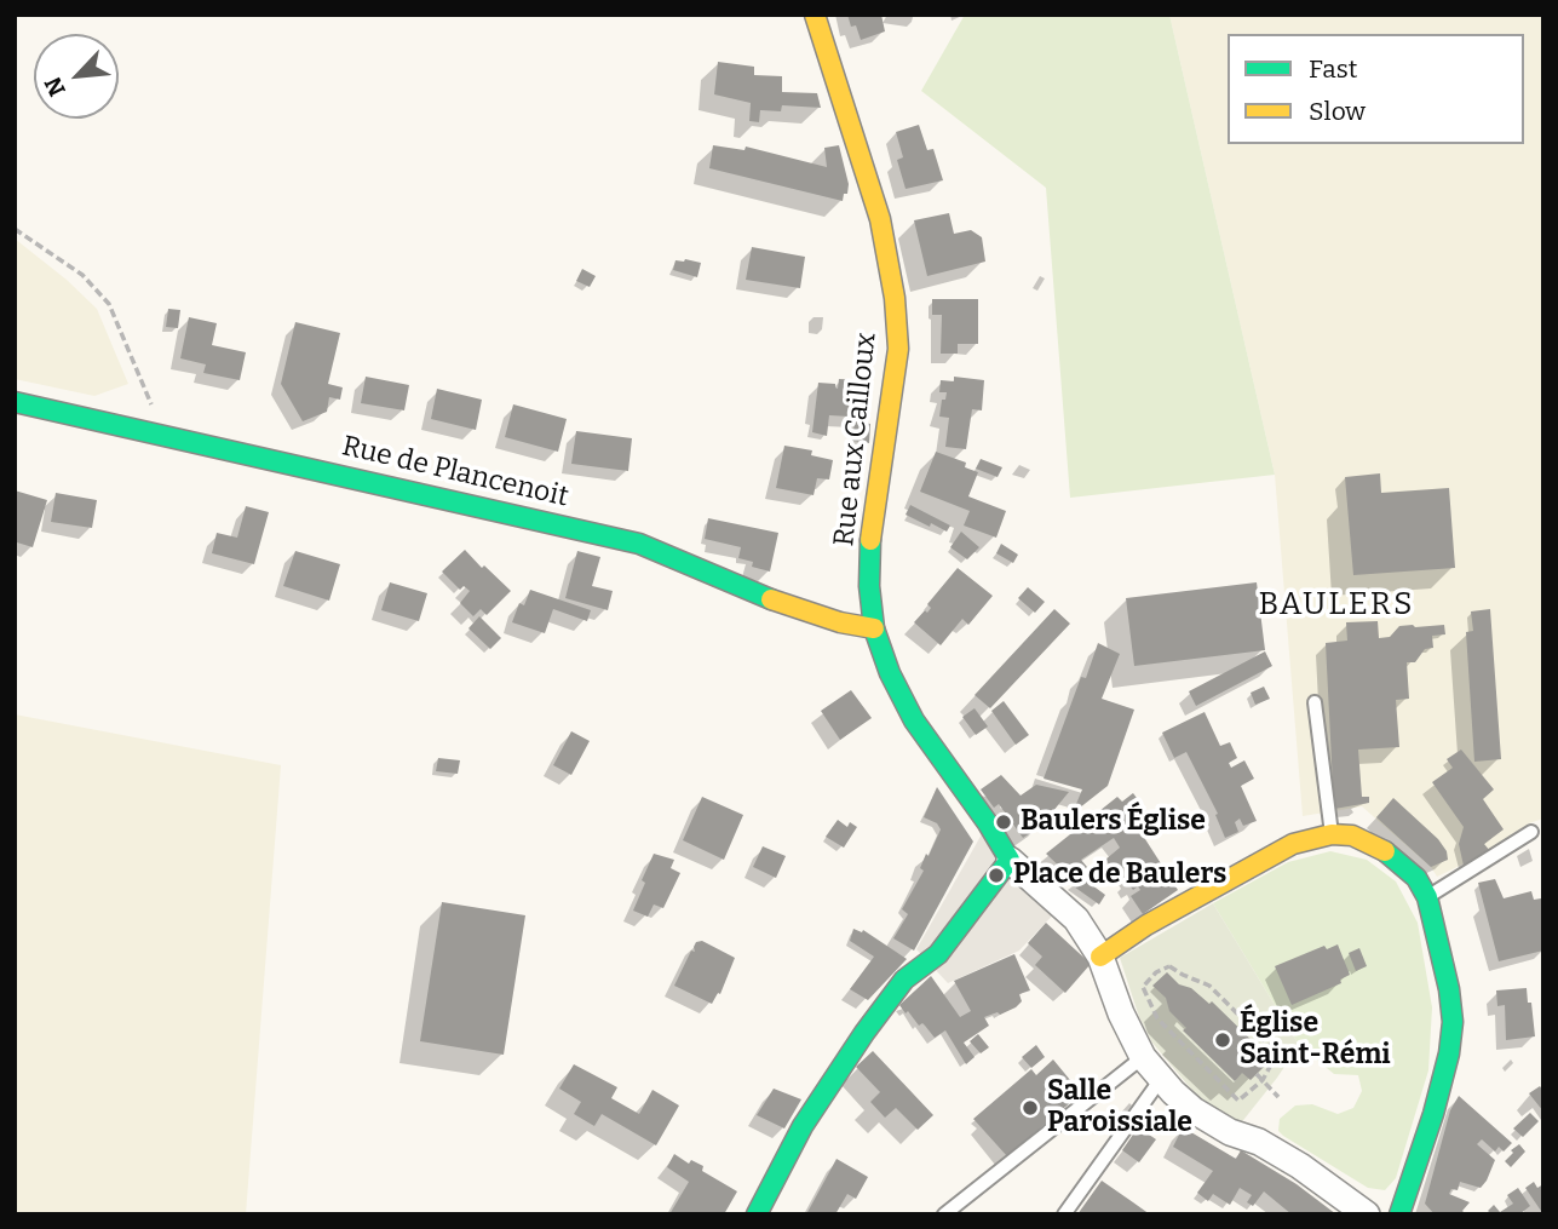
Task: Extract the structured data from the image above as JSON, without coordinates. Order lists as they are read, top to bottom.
{
  "streets": {
    "street": ["Rue aux Cailloux", "Rue de Plancenoit"]
  },
  "crossings": [
    ["Rue aux Cailloux", "Rue de Plancenoit"]
  ],
  "districts": ["BAULERS"],
  "places": [
    "Baulers Église",
    "Place de Baulers",
    "Église Saint-Rémi",
    "Salle Paroissiale"
  ],
  "legend": ["Fast", "Slow"],
  "north": "bottom left"
}
